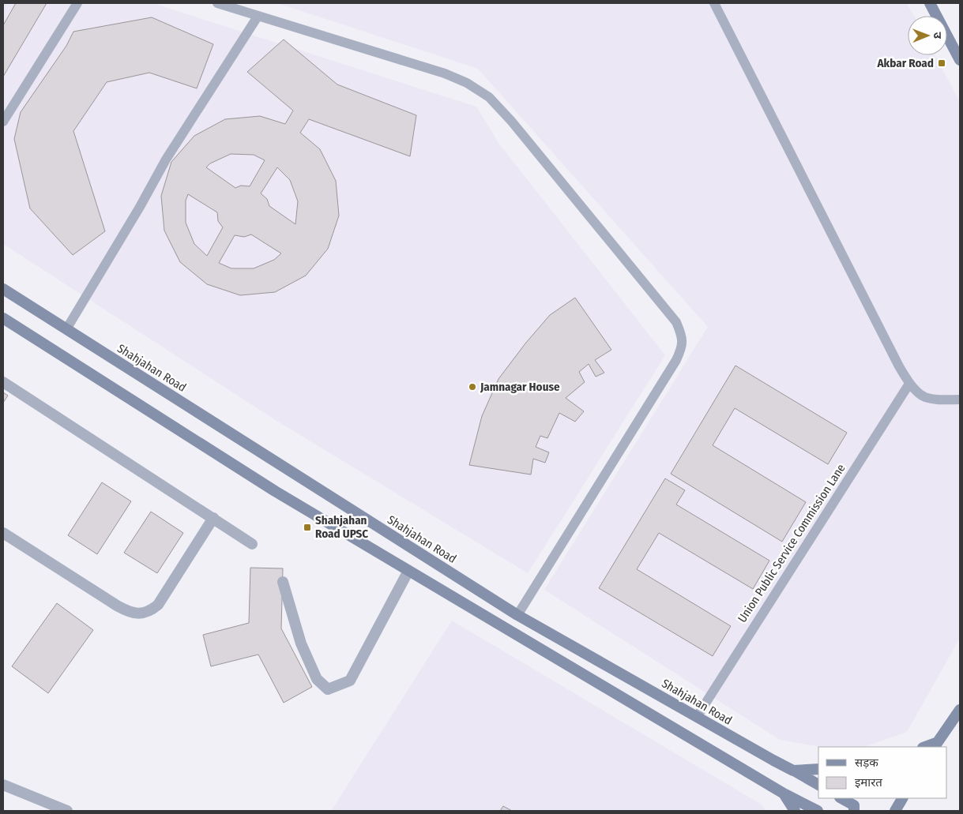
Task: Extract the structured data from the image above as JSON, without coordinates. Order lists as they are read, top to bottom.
{
  "streets": {
    "main road": ["Shahjahan Road"],
    "lane": ["Union Public Service Commission Lane"]
  },
  "crossings": [
    ["Shahjahan Road", "Union Public Service Commission Lane"]
  ],
  "places": {
    "transit": ["Akbar Road", "Shahjahan Road UPSC"],
    "other": ["Jamnagar House"]
  },
  "legend": ["सड़क", "इमारत"],
  "north": "right"
}
